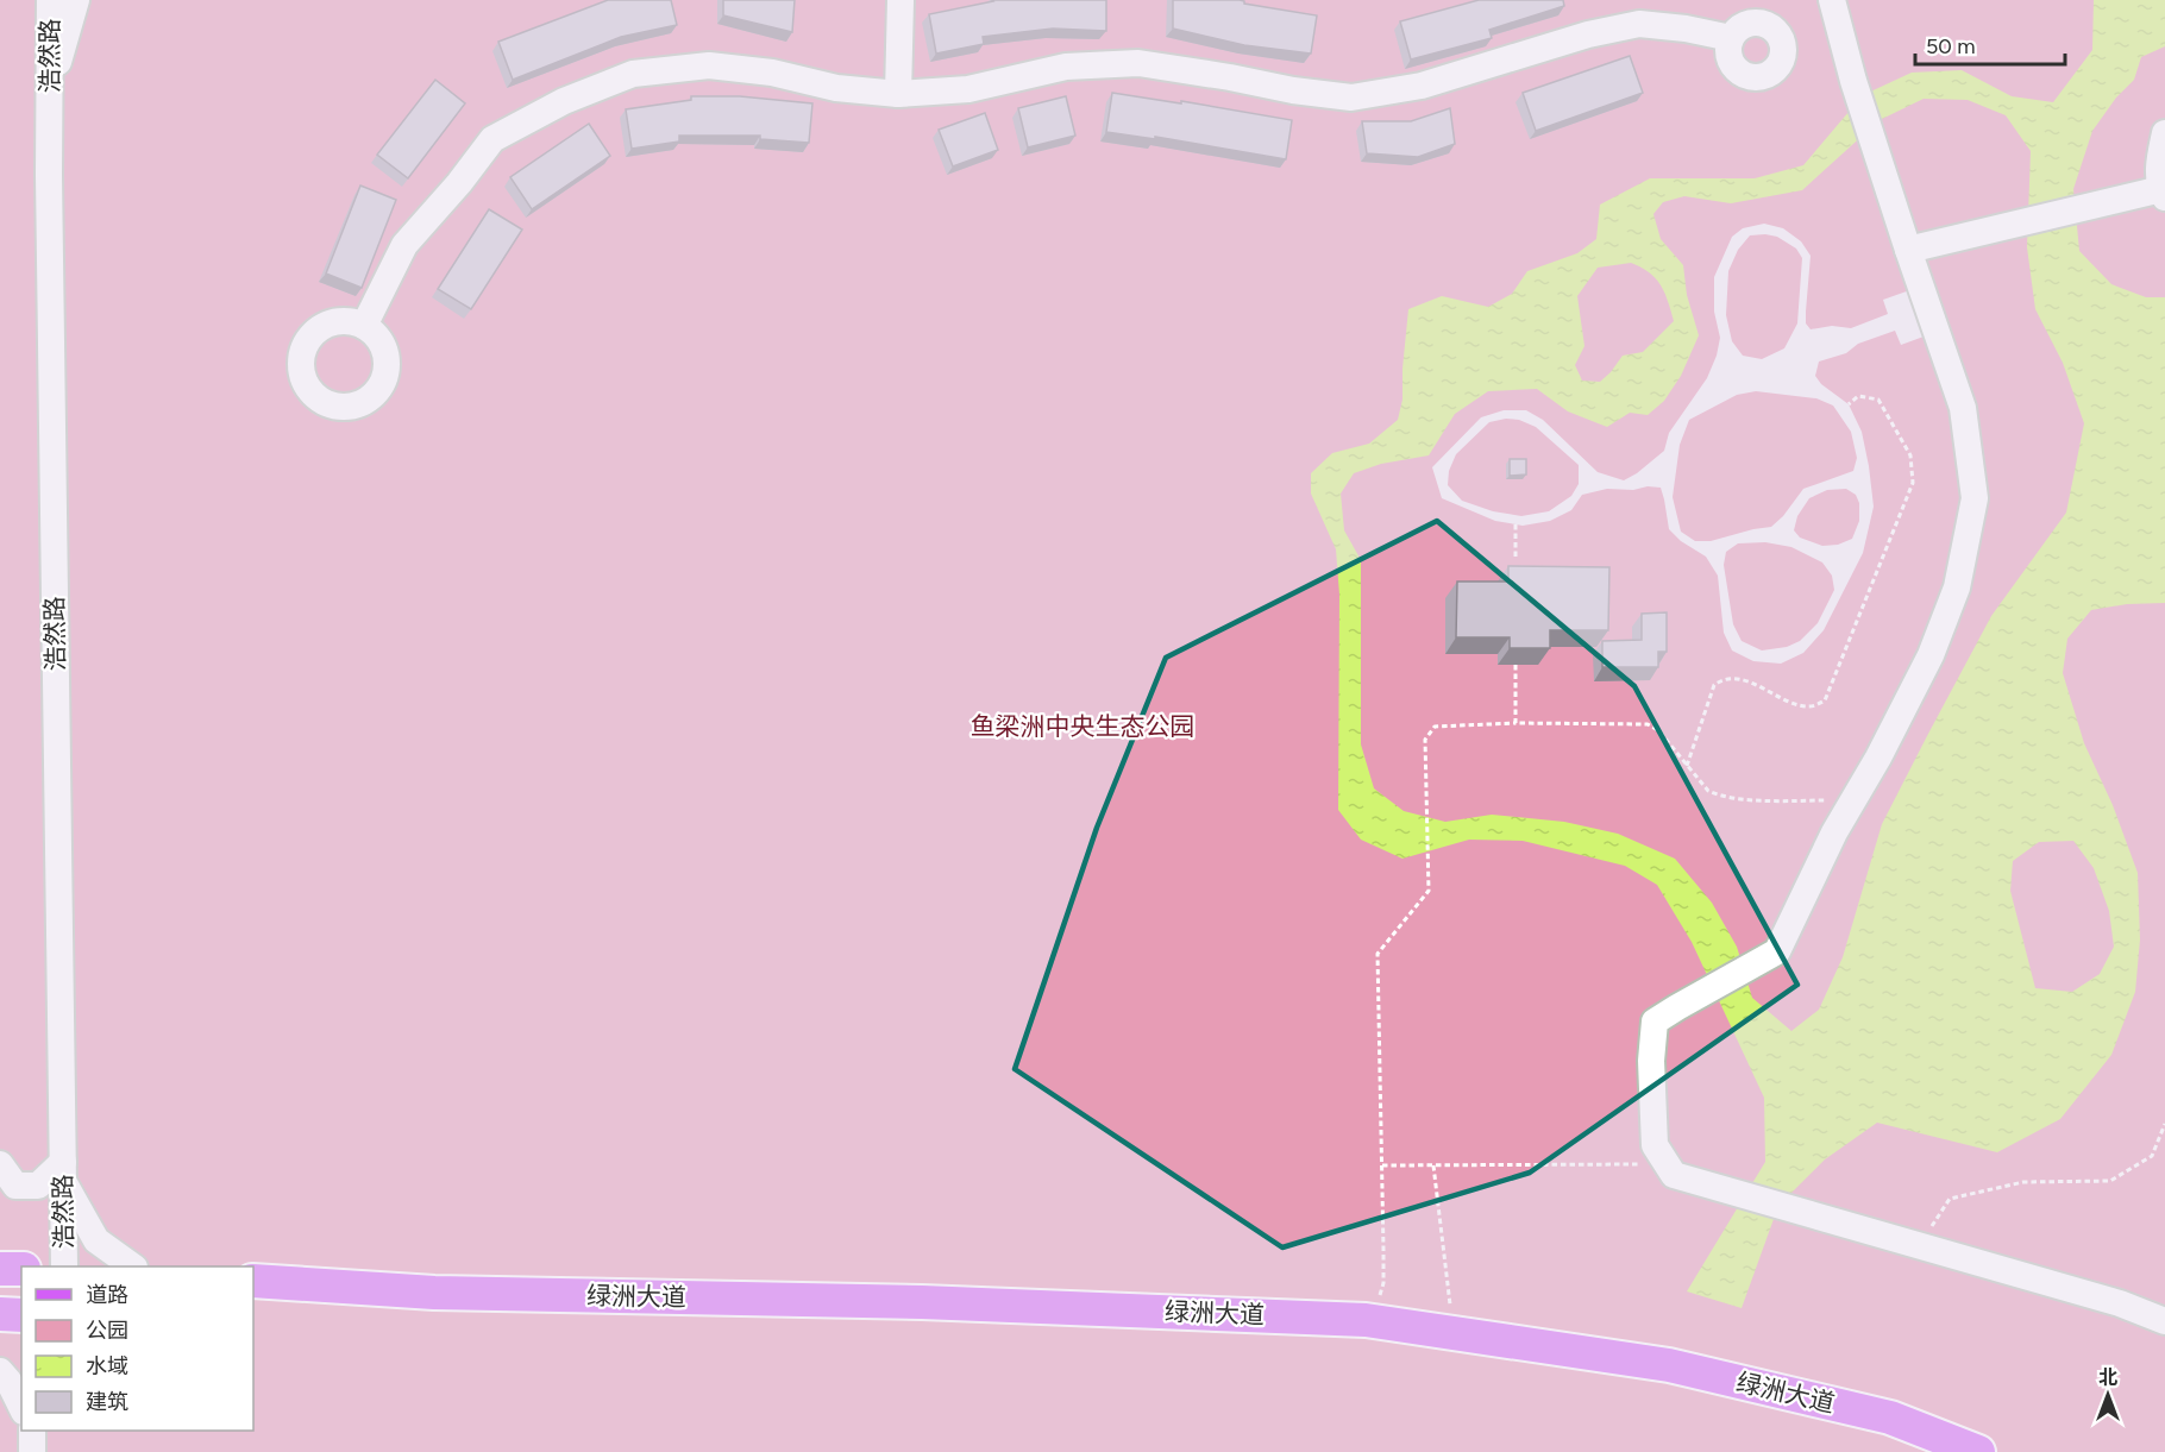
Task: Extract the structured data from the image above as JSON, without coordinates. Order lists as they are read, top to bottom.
{
  "streets": {
    "main road": ["绿洲大道"],
    "street": ["浩然路"]
  },
  "parks": ["鱼梁洲中央生态公园"],
  "legend": [
    "道路",
    "公园",
    "水域",
    "建筑"
  ],
  "scale_bar": "50 m",
  "north": "top"
}
